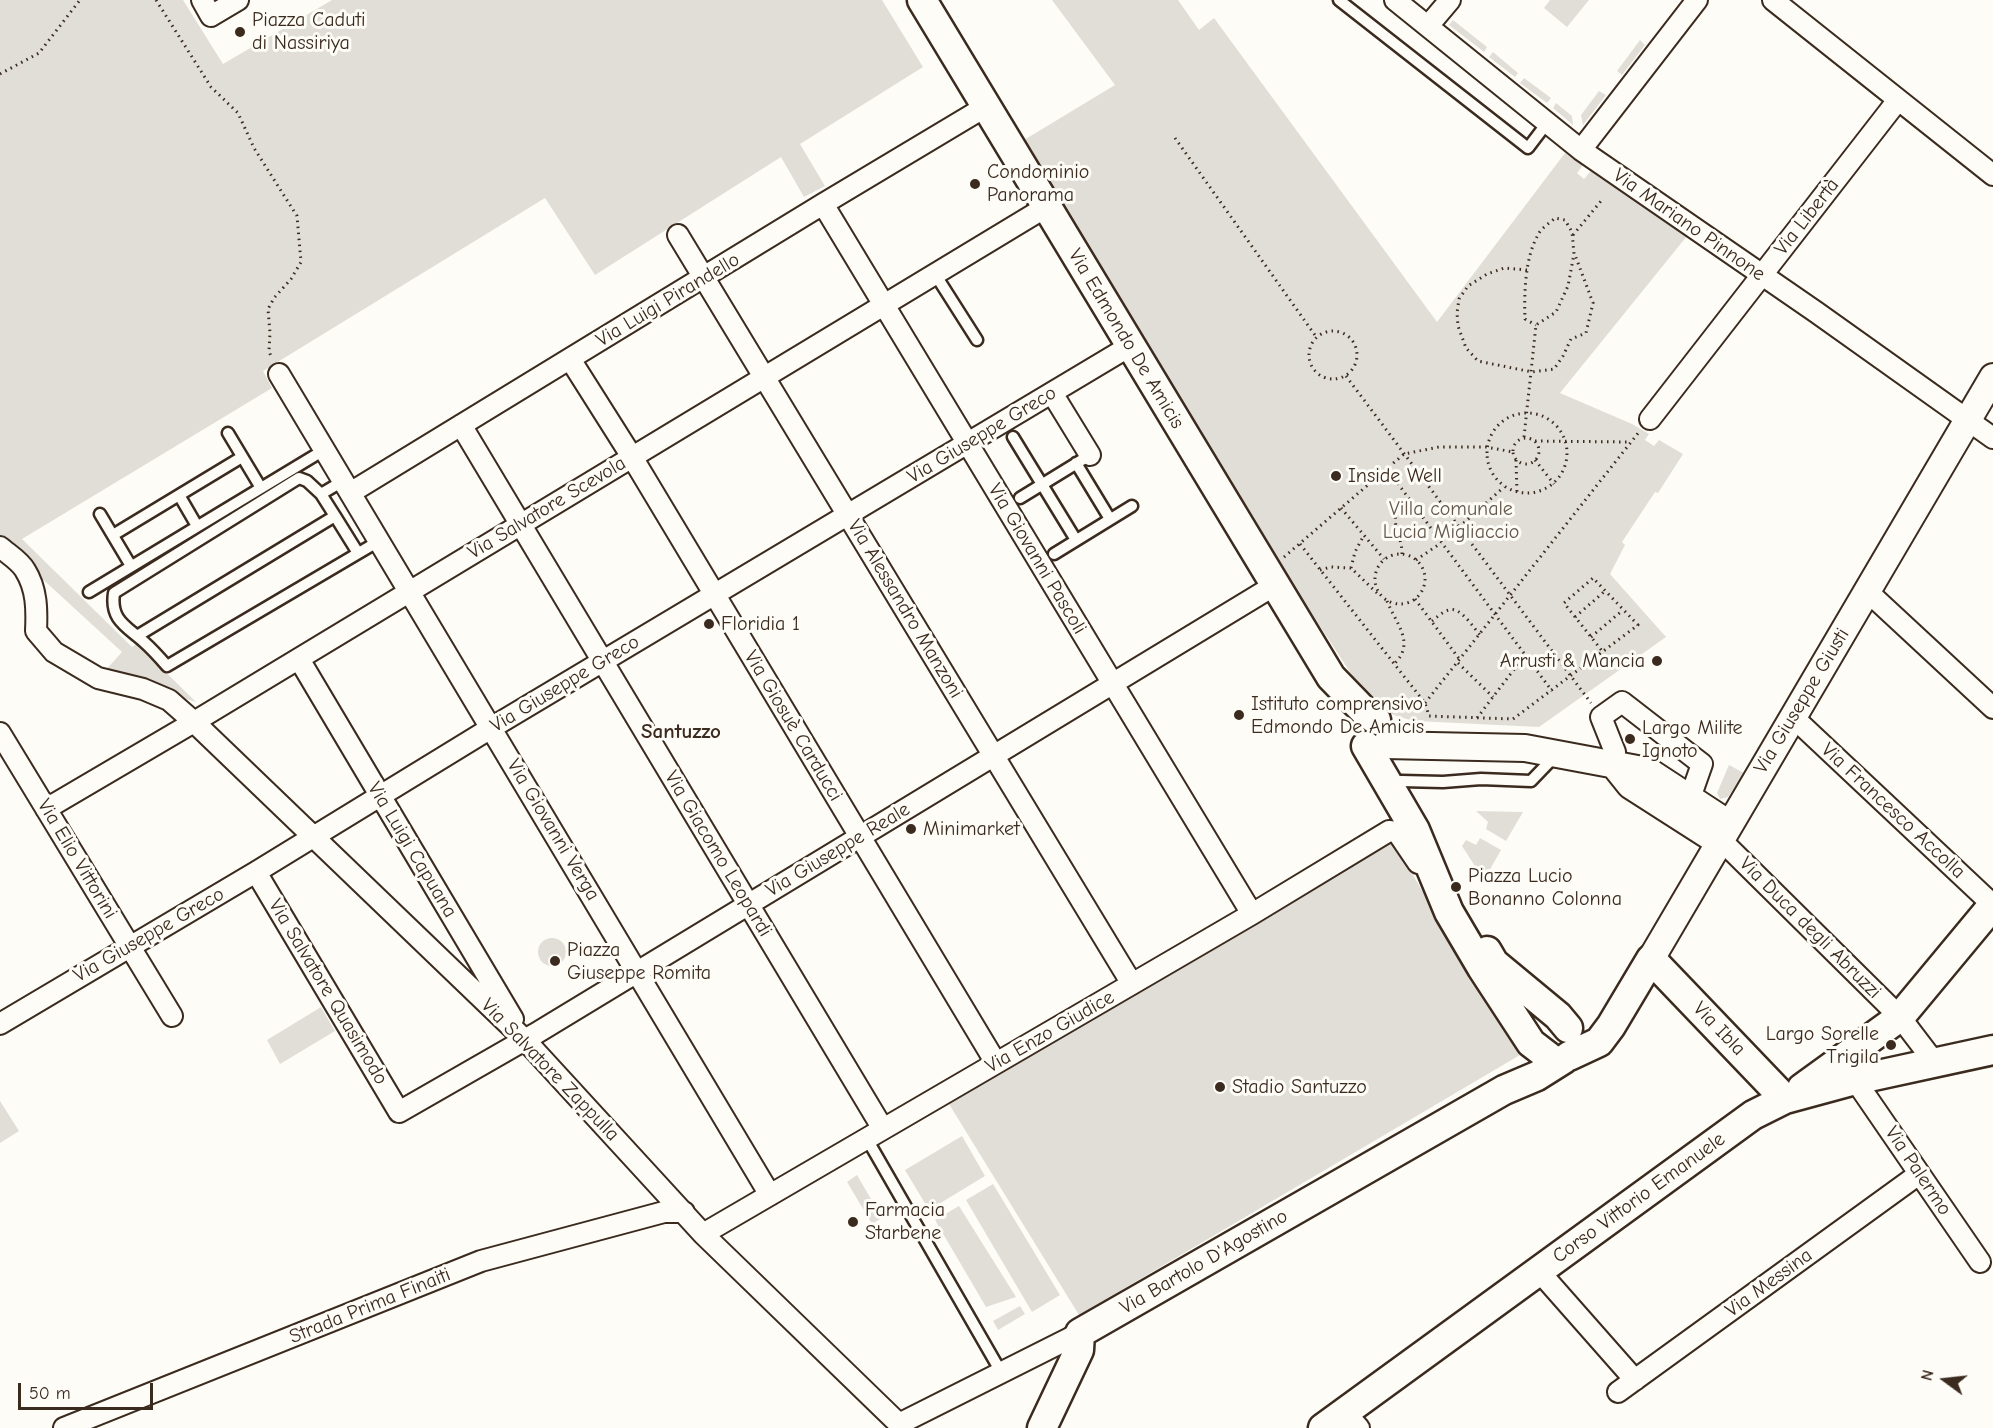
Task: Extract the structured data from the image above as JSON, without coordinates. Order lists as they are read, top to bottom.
{
  "streets": {
    "main road": [
      "Via Edmondo De Amicis",
      "Via Giuseppe Giusti",
      "Via Ibla",
      "Corso Vittorio Emanuele",
      "Via Bartolo D'Agostino"
    ],
    "street": [
      "Via Libertà",
      "Via Mariano Pinnone",
      "Via Luigi Pirandello",
      "Via Giuseppe Greco",
      "Via Salvatore Scevola",
      "Via Giovanni Pascoli",
      "Via Alessandro Manzoni",
      "Via Giosuè Carducci",
      "Via Francesco Accolla",
      "Via Giovanni Verga",
      "Via Luigi Capuana",
      "Via Giuseppe Reale",
      "Via Giacomo Leopardi",
      "Via Elio Vittorini",
      "Via Duca degli Abruzzi",
      "Via Salvatore Quasimodo",
      "Via Enzo Giudice",
      "Via Salvatore Zappulla",
      "Via Palermo",
      "Via Messina",
      "Strada Prima Finaiti"
    ]
  },
  "crossings": [
    ["Via Libertà", "Via Mariano Pinnone"],
    ["Via Mariano Pinnone", "Via Giuseppe Giusti"],
    ["Via Luigi Pirandello", "Via Edmondo De Amicis"],
    ["Via Luigi Pirandello", "Via Giovanni Pascoli"],
    ["Via Luigi Pirandello", "Via Alessandro Manzoni"],
    ["Via Luigi Pirandello", "Via Giosuè Carducci"],
    ["Via Luigi Pirandello", "Via Giovanni Verga"],
    ["Via Luigi Pirandello", "Via Giacomo Leopardi"],
    ["Via Edmondo De Amicis", "Via Giuseppe Greco"],
    ["Via Edmondo De Amicis", "Via Salvatore Scevola"],
    ["Via Edmondo De Amicis", "Via Giuseppe Reale"],
    ["Via Giuseppe Greco", "Via Giovanni Pascoli"],
    ["Via Giuseppe Greco", "Via Alessandro Manzoni"],
    ["Via Giuseppe Greco", "Via Giosuè Carducci"],
    ["Via Giuseppe Greco", "Via Giovanni Verga"],
    ["Via Giuseppe Greco", "Via Luigi Capuana"],
    ["Via Giuseppe Greco", "Via Giacomo Leopardi"],
    ["Via Giuseppe Greco", "Via Elio Vittorini"],
    ["Via Giuseppe Greco", "Via Salvatore Quasimodo"],
    ["Via Giuseppe Greco", "Via Salvatore Zappulla"],
    ["Via Salvatore Scevola", "Via Giovanni Pascoli"],
    ["Via Salvatore Scevola", "Via Alessandro Manzoni"],
    ["Via Salvatore Scevola", "Via Giosuè Carducci"],
    ["Via Salvatore Scevola", "Via Giovanni Verga"],
    ["Via Salvatore Scevola", "Via Luigi Capuana"],
    ["Via Salvatore Scevola", "Via Giacomo Leopardi"],
    ["Via Salvatore Scevola", "Via Elio Vittorini"],
    ["Via Salvatore Scevola", "Via Salvatore Zappulla"],
    ["Via Giovanni Pascoli", "Via Giuseppe Reale"],
    ["Via Giovanni Pascoli", "Via Enzo Giudice"],
    ["Via Alessandro Manzoni", "Via Giuseppe Reale"],
    ["Via Alessandro Manzoni", "Via Enzo Giudice"],
    ["Via Giuseppe Giusti", "Via Francesco Accolla"],
    ["Via Giuseppe Giusti", "Via Duca degli Abruzzi"],
    ["Via Giuseppe Giusti", "Via Ibla"],
    ["Via Giuseppe Giusti", "Via Bartolo D'Agostino"],
    ["Via Giosuè Carducci", "Via Giuseppe Reale"],
    ["Via Giosuè Carducci", "Via Enzo Giudice"],
    ["Via Giovanni Verga", "Via Giuseppe Reale"],
    ["Via Giovanni Verga", "Via Enzo Giudice"],
    ["Via Luigi Capuana", "Via Giuseppe Reale"],
    ["Via Luigi Capuana", "Via Salvatore Zappulla"],
    ["Via Giuseppe Reale", "Via Giacomo Leopardi"],
    ["Via Giuseppe Reale", "Via Salvatore Quasimodo"],
    ["Via Giuseppe Reale", "Via Salvatore Zappulla"],
    ["Via Giacomo Leopardi", "Via Enzo Giudice"],
    ["Via Duca degli Abruzzi", "Corso Vittorio Emanuele"],
    ["Via Ibla", "Corso Vittorio Emanuele"],
    ["Via Enzo Giudice", "Via Salvatore Zappulla"],
    ["Via Salvatore Zappulla", "Via Bartolo D'Agostino"],
    ["Via Salvatore Zappulla", "Strada Prima Finaiti"],
    ["Via Palermo", "Corso Vittorio Emanuele"],
    ["Via Palermo", "Via Messina"]
  ],
  "districts": ["Santuzzo"],
  "parks": ["Villa comunale Lucia Migliaccio"],
  "places": [
    "Piazza Caduti di Nassiriya",
    "Condominio Panorama",
    "Inside Well",
    "Floridia 1",
    "Arrusti & Mancia",
    "Istituto comprensivo Edmondo De Amicis",
    "Largo Milite Ignoto",
    "Minimarket",
    "Piazza Lucio Bonanno Colonna",
    "Piazza Giuseppe Romita",
    "Largo Sorelle Trigila",
    "Stadio Santuzzo",
    "Farmacia Starbene"
  ],
  "scale_bar": "50 m",
  "north": "left"
}
